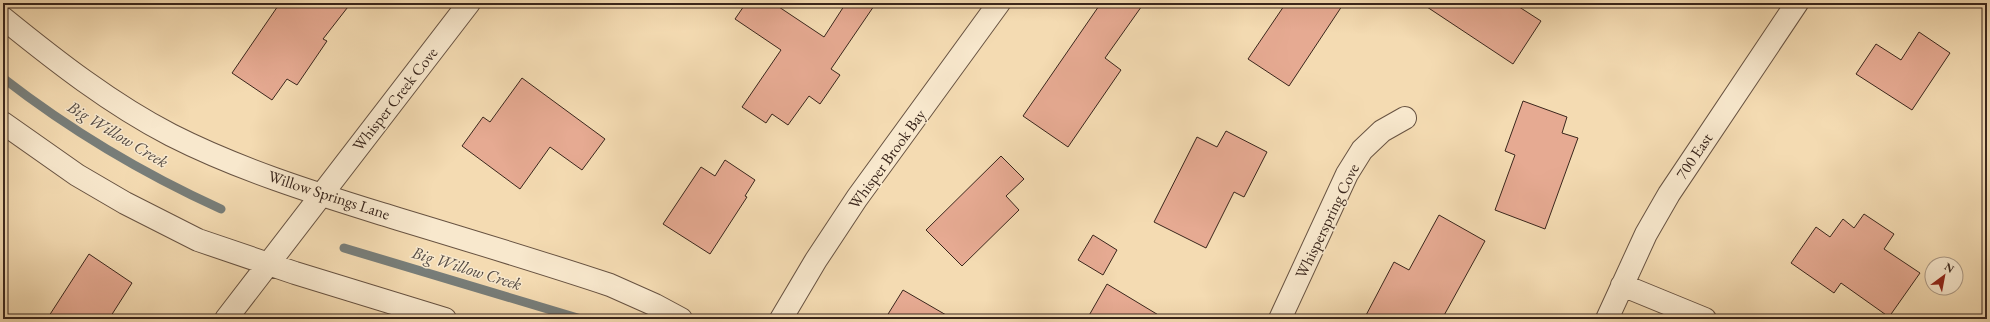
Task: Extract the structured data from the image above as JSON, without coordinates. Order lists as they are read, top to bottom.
{
  "streets": {
    "street": [
      "Whisper Creek Cove",
      "700 East",
      "Whisper Brook Bay",
      "Willow Springs Lane",
      "Whisperspring Cove"
    ]
  },
  "crossings": [
    ["Whisper Creek Cove", "Willow Springs Lane"]
  ],
  "water": ["Big Willow Creek"],
  "north": "top right"
}
